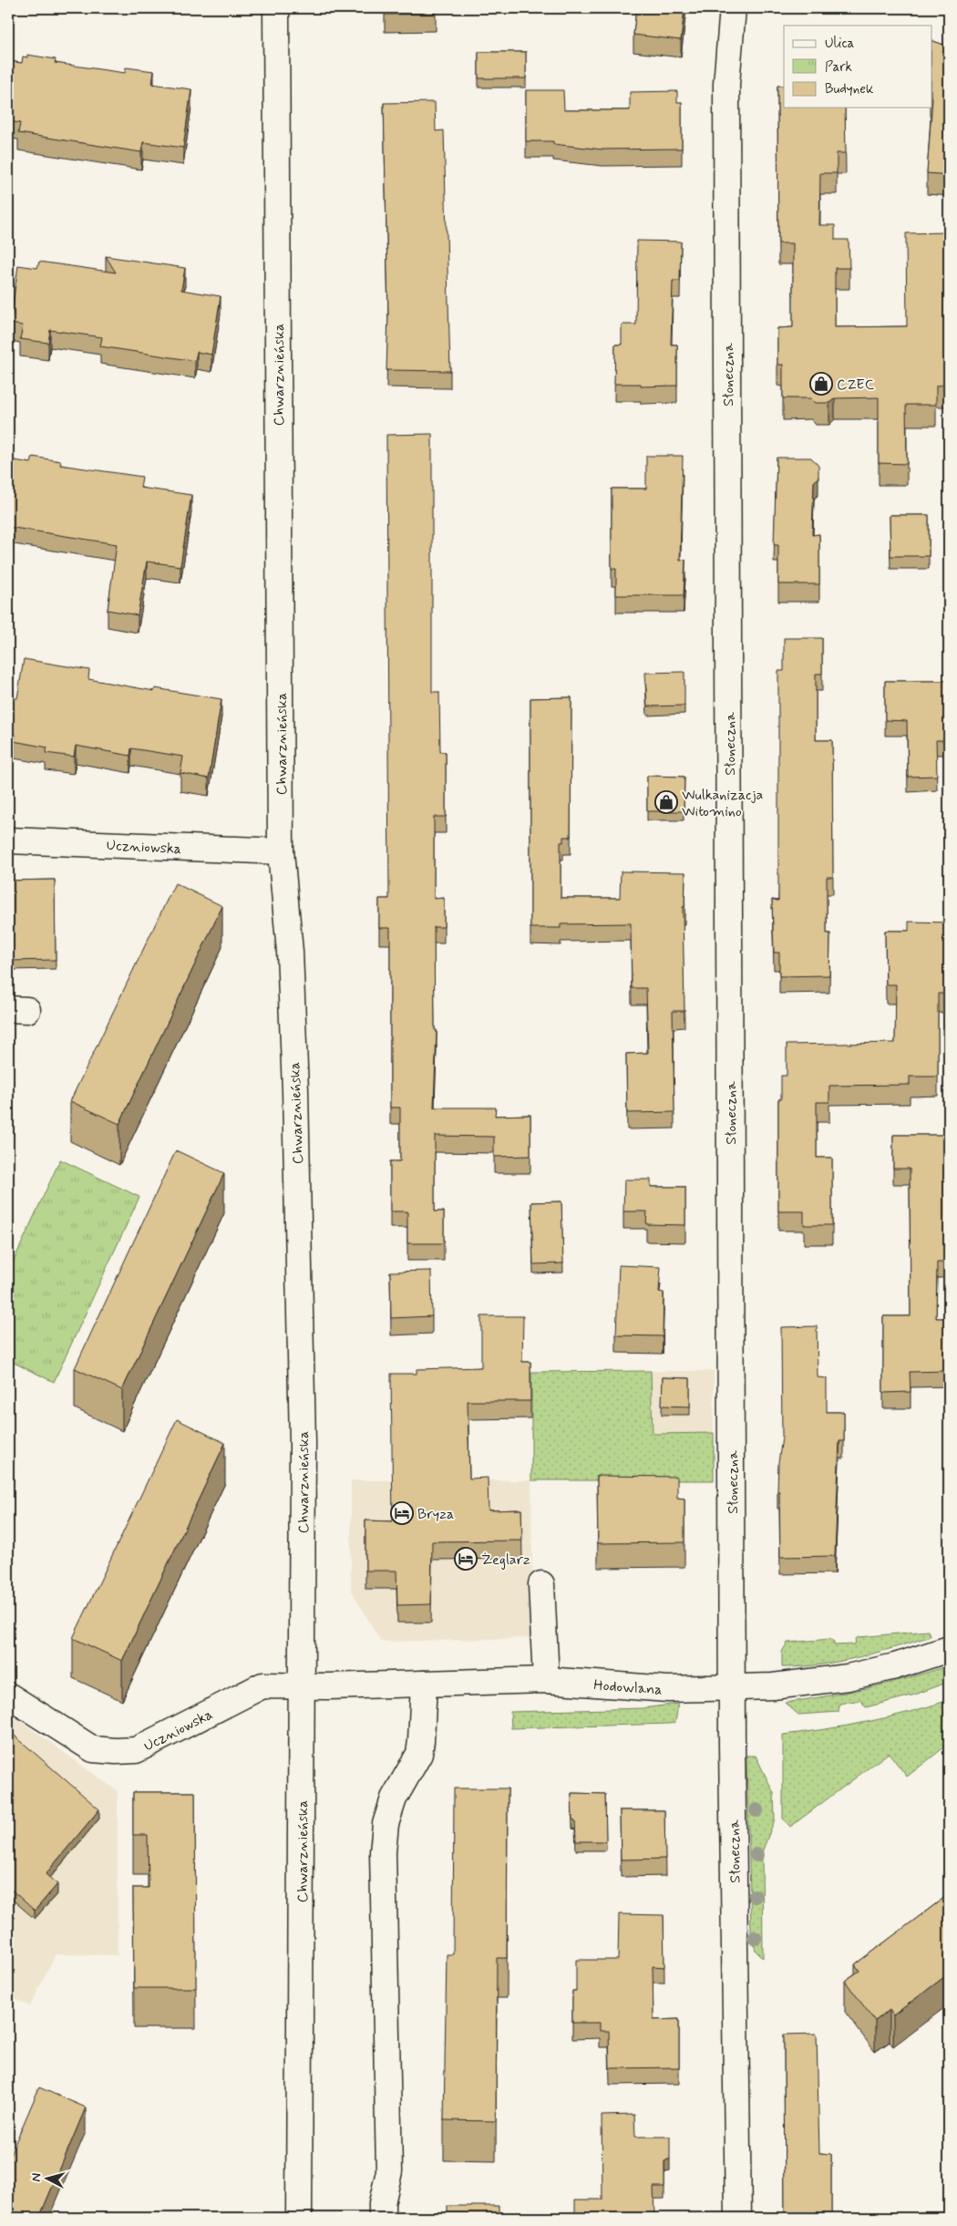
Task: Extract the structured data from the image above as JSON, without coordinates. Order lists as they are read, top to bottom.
{
  "streets": {
    "street": [
      "Chwarznieńska",
      "Słoneczna",
      "Uczniowska",
      "Hodowlana"
    ]
  },
  "crossings": [
    ["Chwarznieńska", "Uczniowska"],
    ["Chwarznieńska", "Hodowlana"],
    ["Słoneczna", "Hodowlana"],
    ["Uczniowska", "Hodowlana"]
  ],
  "places": {
    "shop": ["CZEC", "Wulkanizacja Witomino"],
    "hotel": ["Bryza", "Żeglarz"]
  },
  "legend": ["Ulica", "Park", "Budynek"],
  "north": "left"
}
